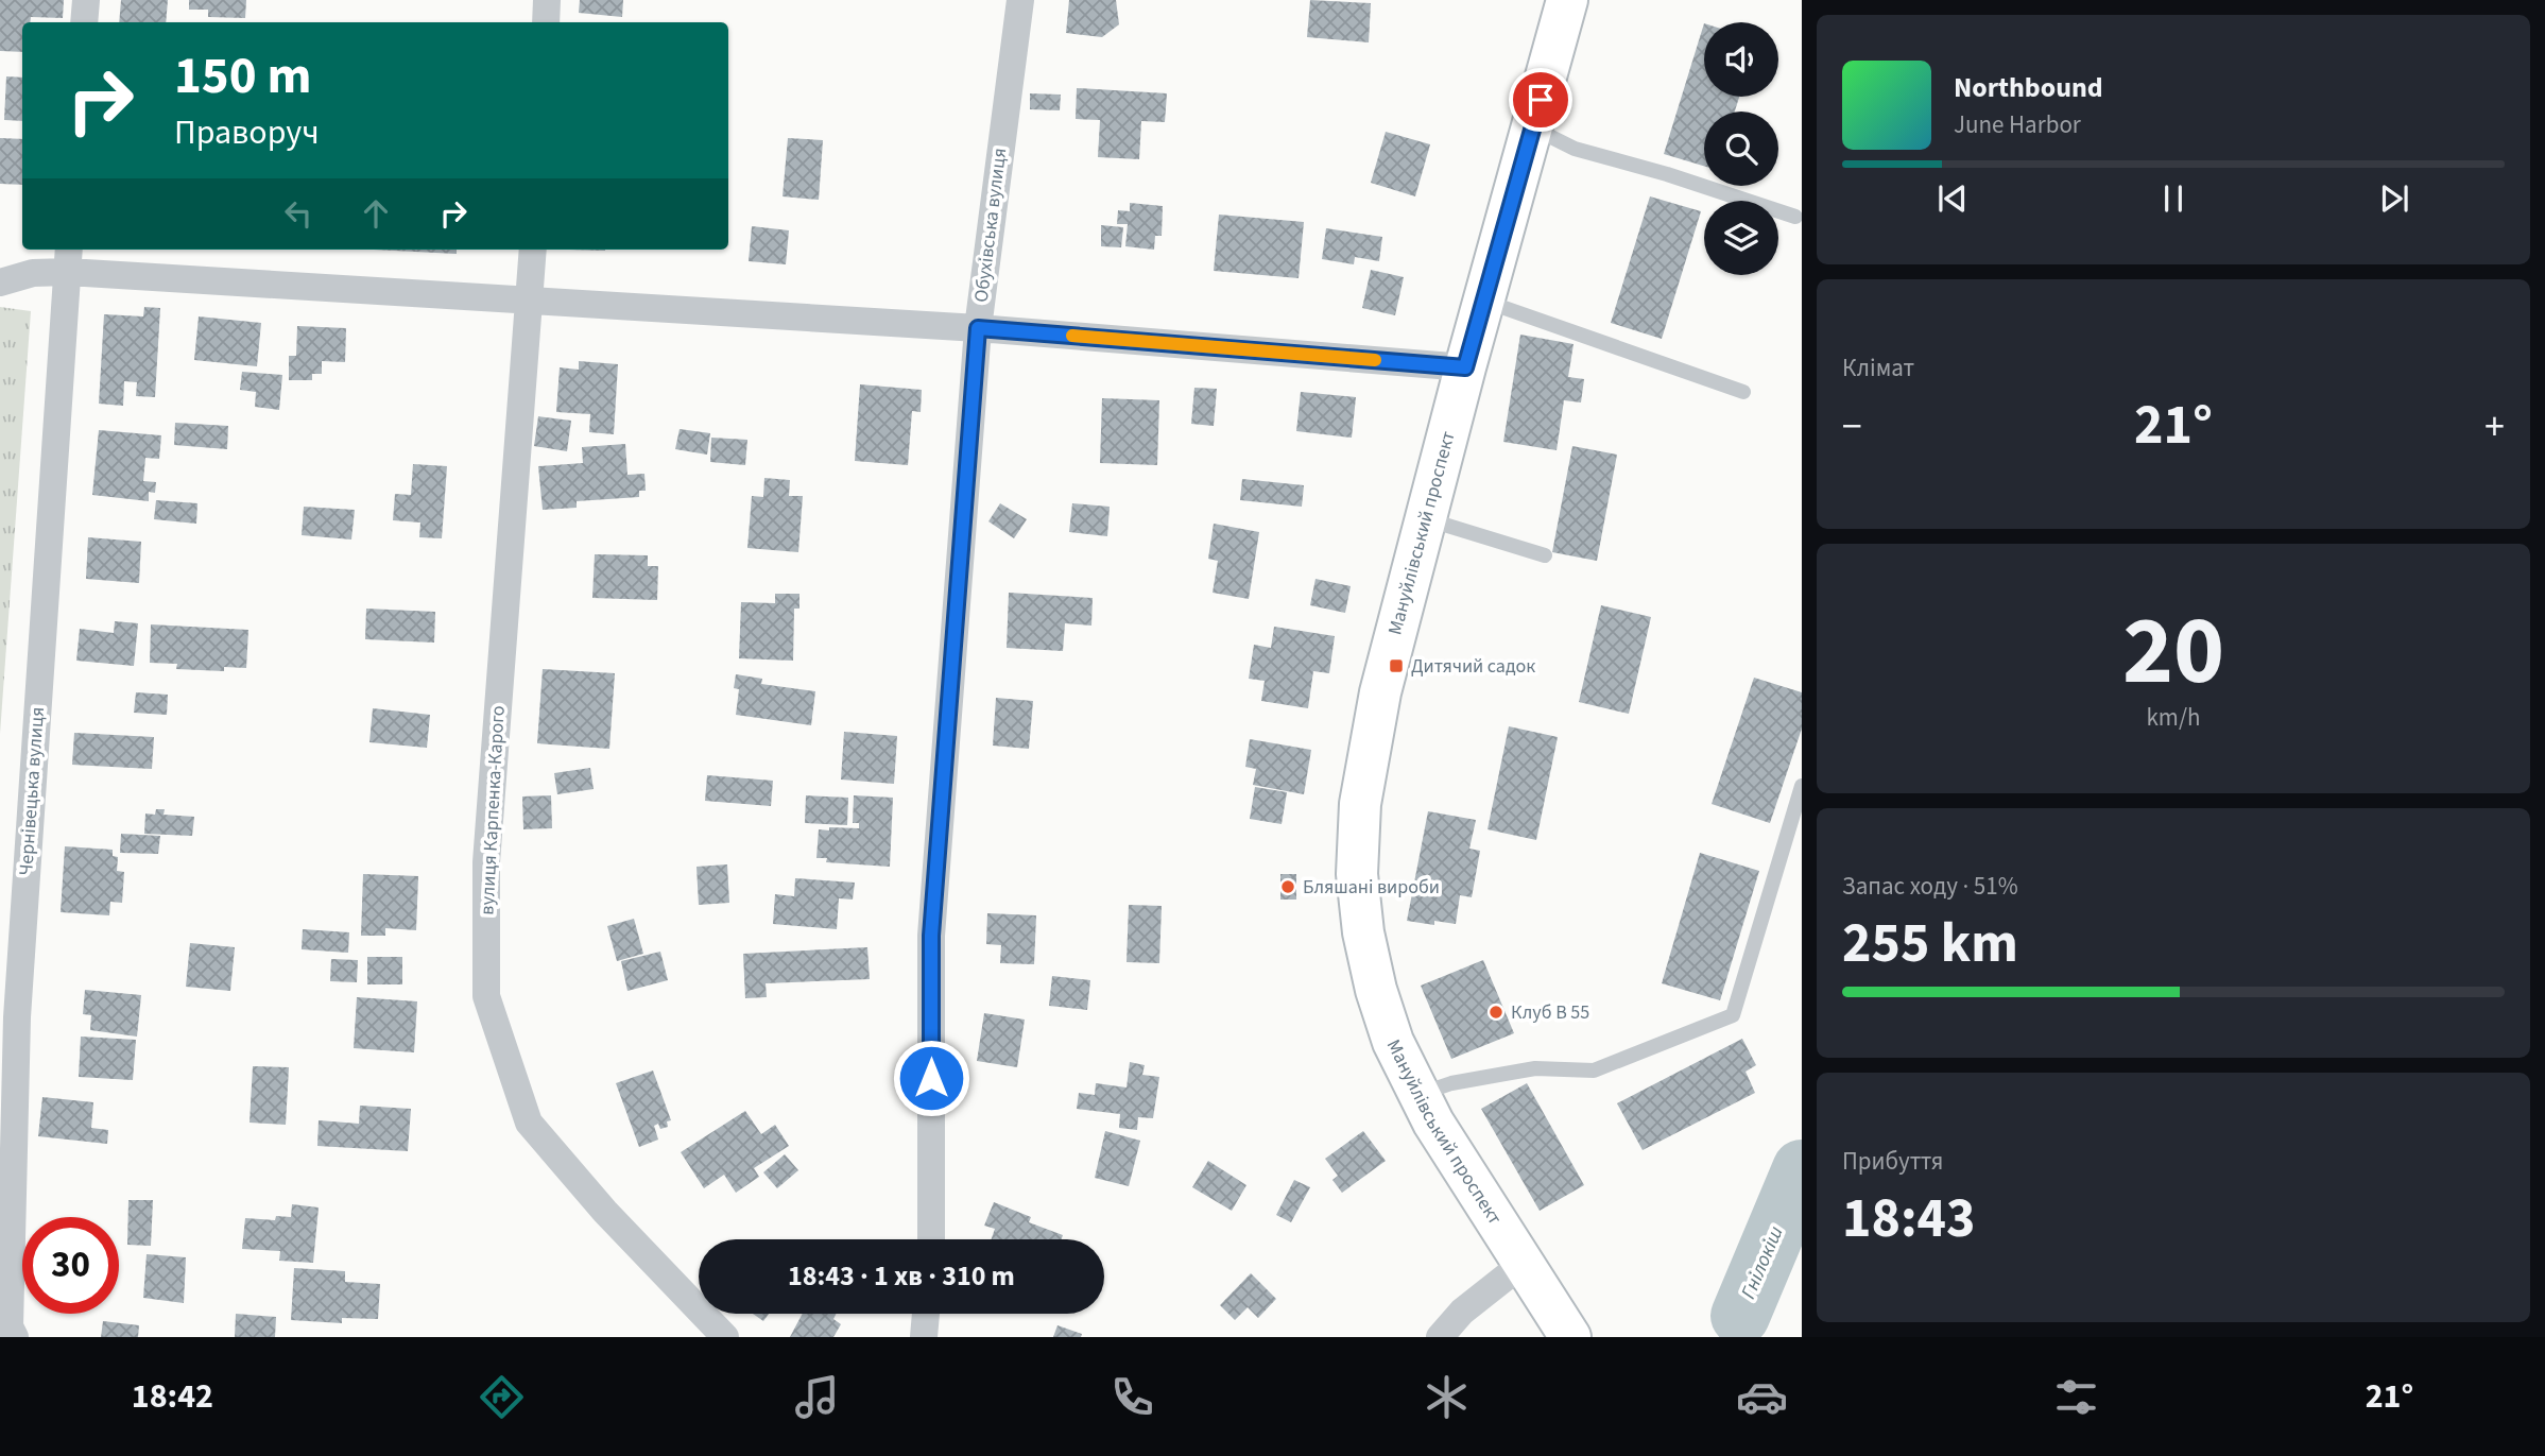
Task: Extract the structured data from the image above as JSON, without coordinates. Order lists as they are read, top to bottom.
{
  "streets": {
    "main road": ["Мануйлівський проспект"],
    "street": ["Обухівська вулиця", "Чернівецька вулиця", "вулиця Карпенка-Карого"]
  },
  "water": ["Гнілокіш"],
  "places": {
    "transit": ["Дитячий садок"],
    "other": ["Бляшані вироби", "Клуб В 55"]
  },
  "page": {
    "turn": ["150 m", "Праворуч"],
    "song": ["Northbound", "June Harbor"],
    "tile": [
      "Клімат",
      ["20", "km/h"],
      ["Запас ходу · 51%", "255 km"],
      ["Прибуття", "18:43"]
    ],
    "heat": ["−", "21°", "+"],
    "limit": "30",
    "trip": "18:43 · 1 хв · 310 m",
    "tabs": ["18:42", "21°"]
  }
}
